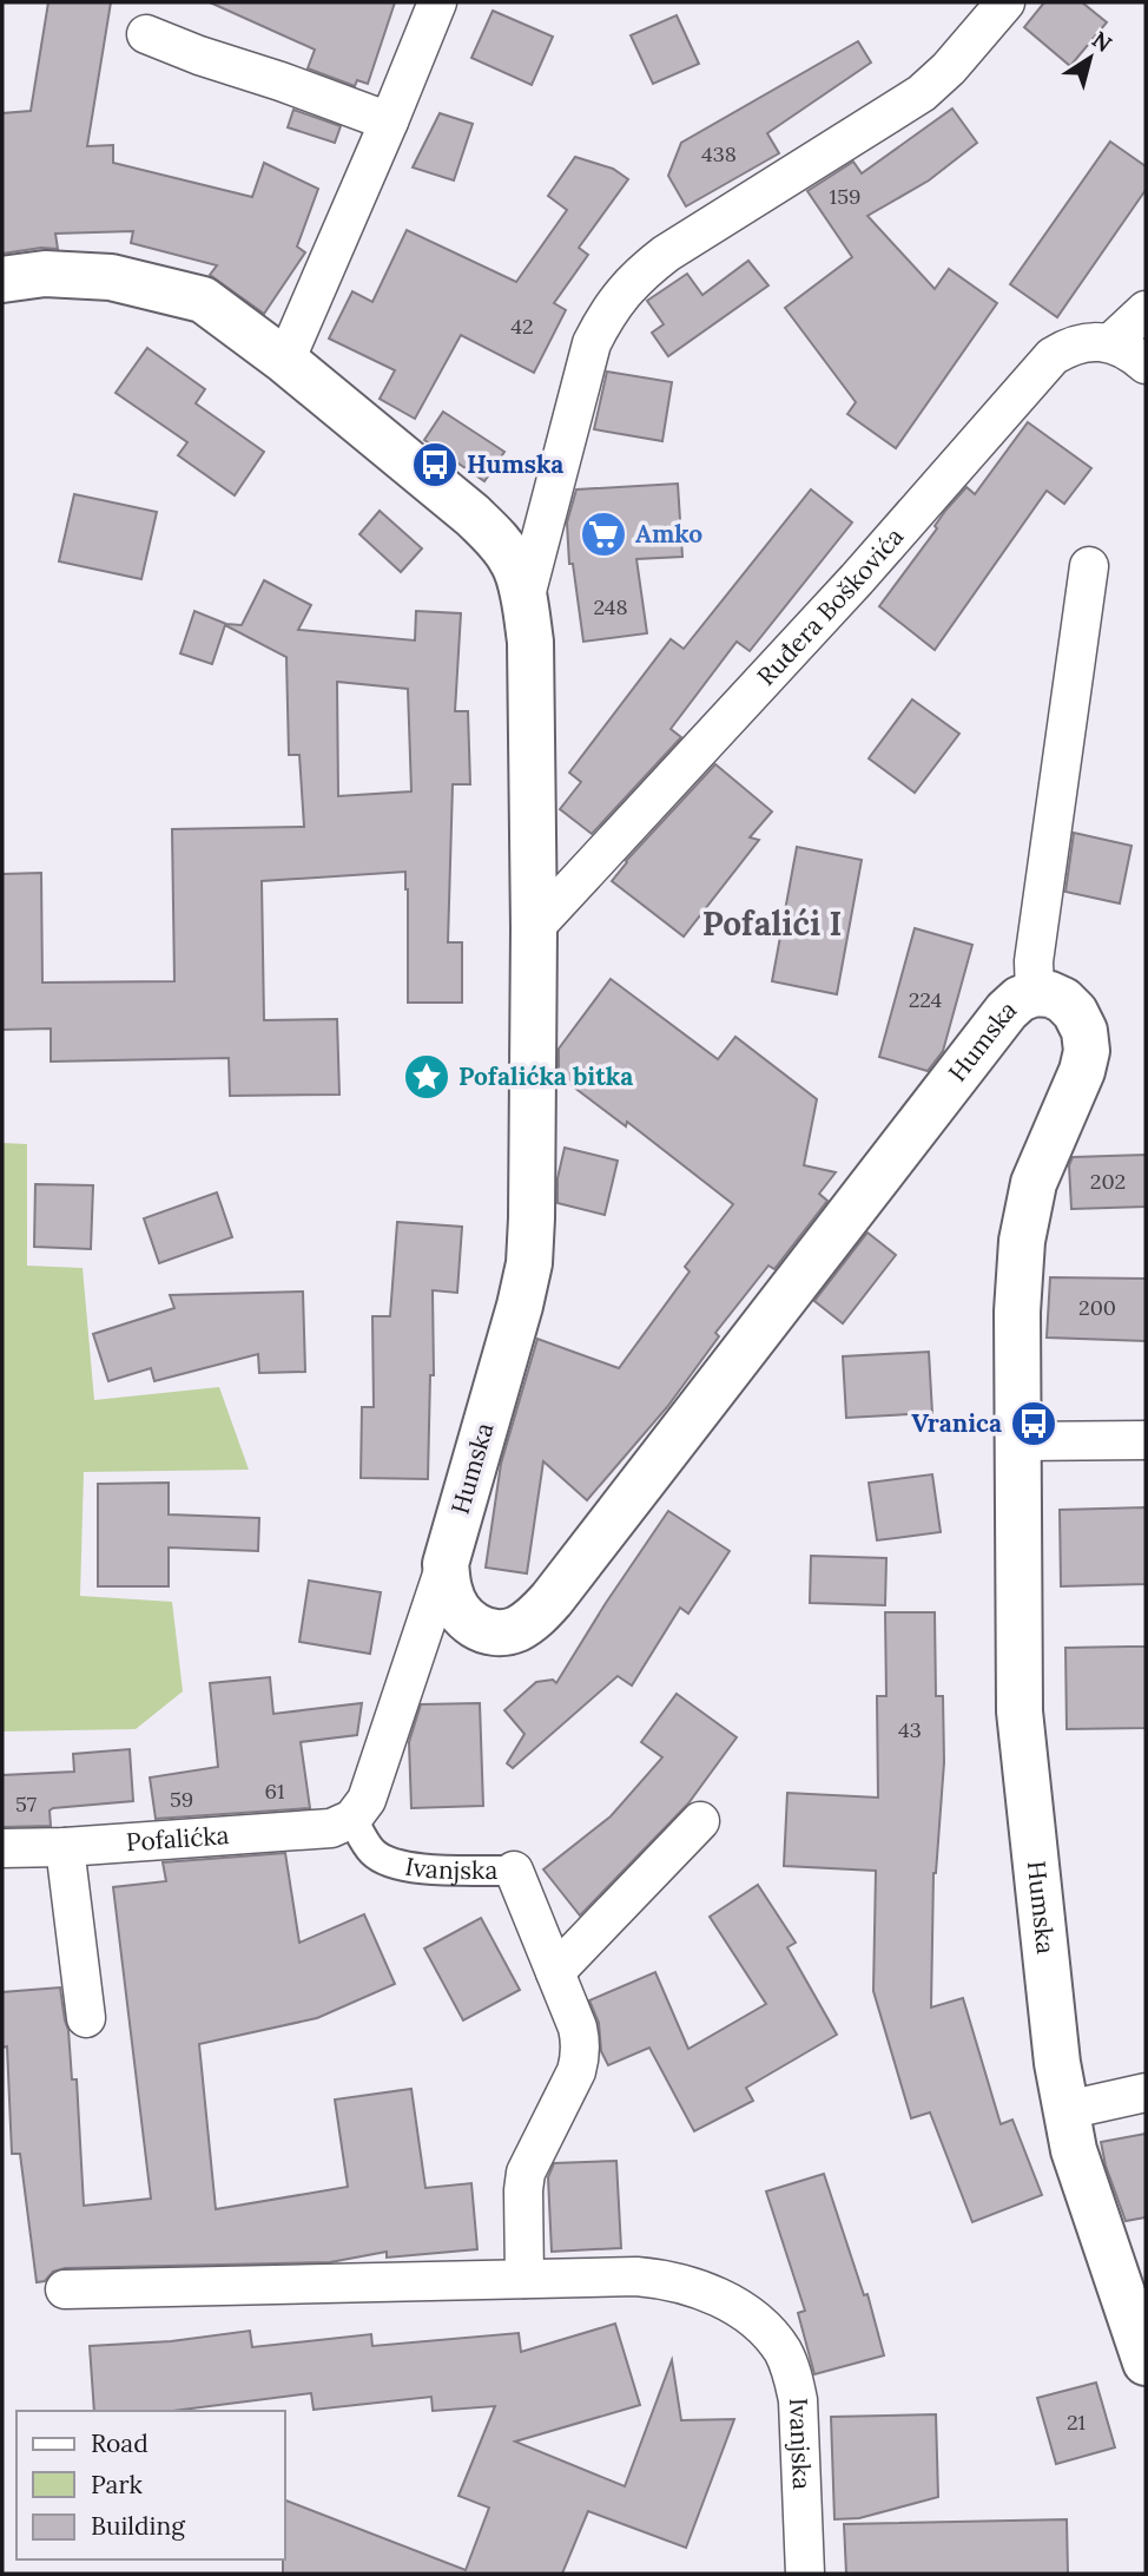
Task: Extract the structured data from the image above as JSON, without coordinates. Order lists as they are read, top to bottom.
{
  "streets": {
    "street": [
      "Ruđera Boškovića",
      "Humska",
      "Pofalićka",
      "Ivanjska"
    ]
  },
  "crossings": [
    ["Ruđera Boškovića", "Humska"],
    ["Pofalićka", "Ivanjska"]
  ],
  "districts": ["Pofalići I"],
  "places": {
    "bus stop": ["Humska", "Vranica"],
    "supermarket": ["Amko"],
    "place": ["Pofalićka bitka"]
  },
  "house_numbers": [
    "438",
    "159",
    "42",
    "248",
    "224",
    "202",
    "200",
    "43",
    "61",
    "59",
    "57",
    "21"
  ],
  "legend": ["Road", "Park", "Building"],
  "north": "top right"
}
